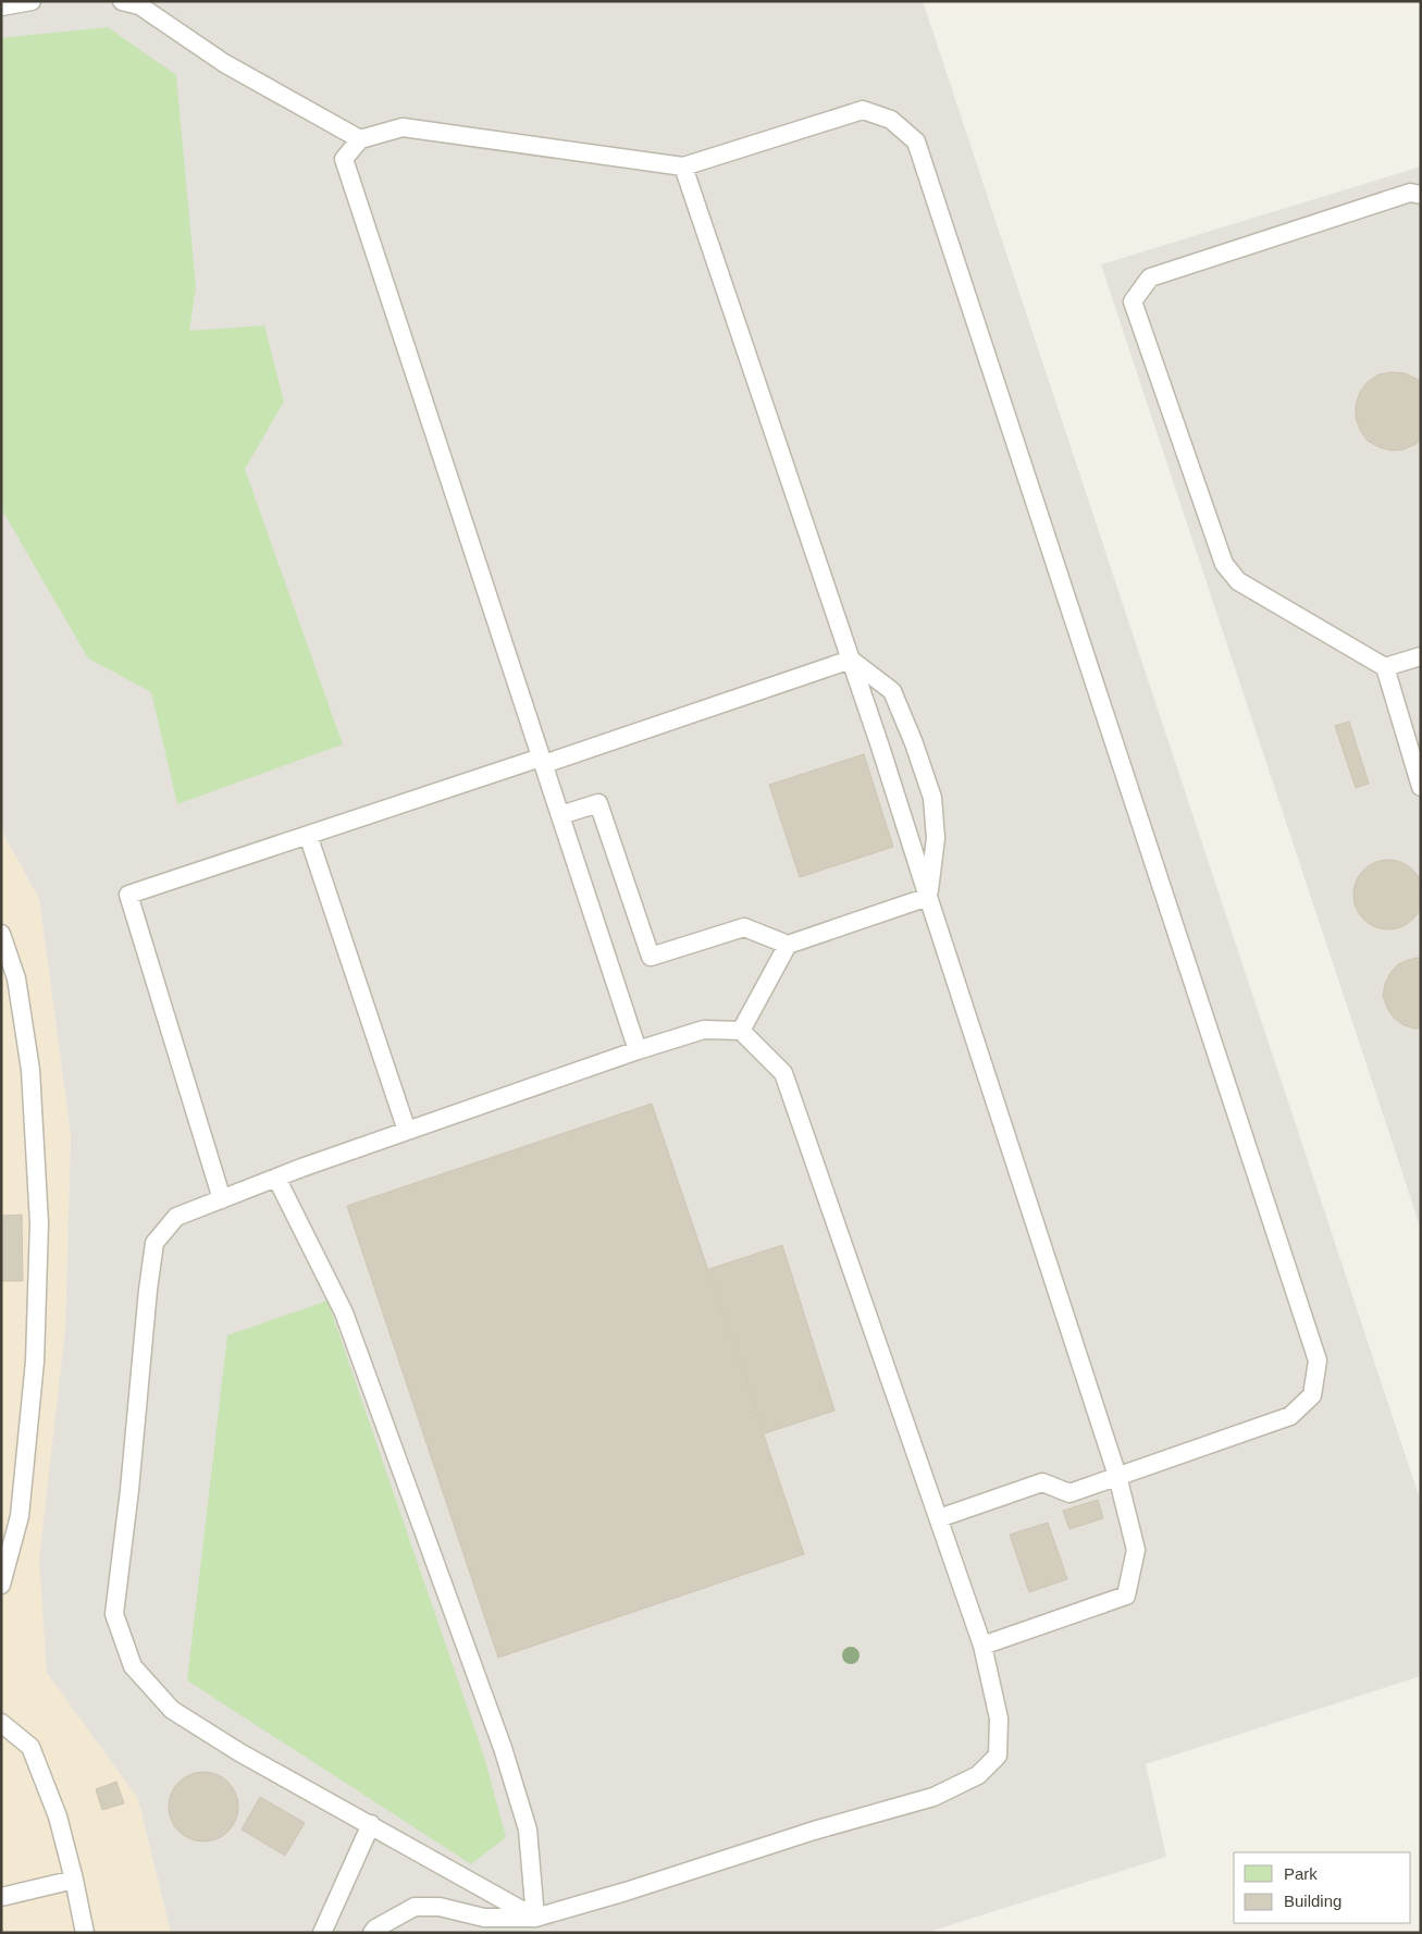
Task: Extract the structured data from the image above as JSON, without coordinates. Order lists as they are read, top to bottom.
{
  "legend": ["Park", "Building"]
}
